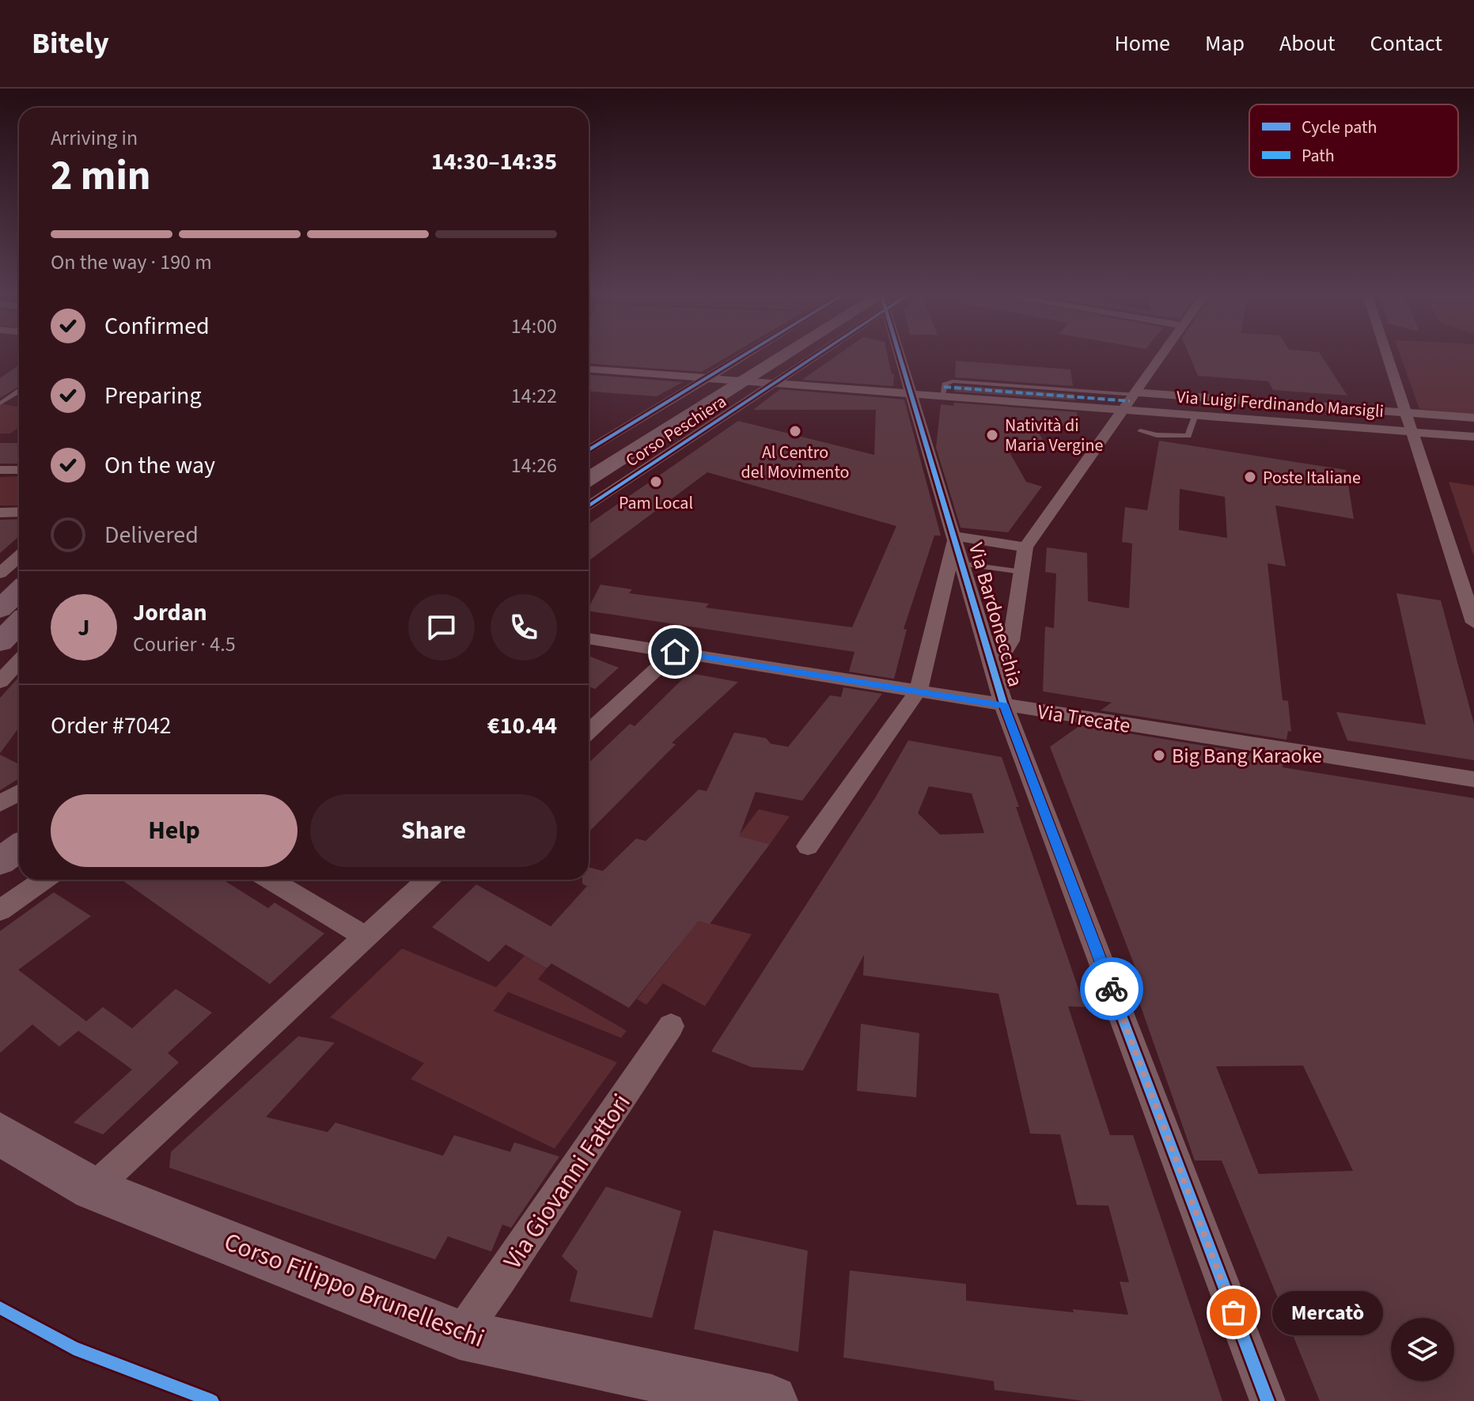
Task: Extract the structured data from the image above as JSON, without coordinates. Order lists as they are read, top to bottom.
{
  "streets": {
    "main road": ["Corso Peschiera", "Corso Filippo Brunelleschi"],
    "street": [
      "Via Luigi Ferdinando Marsigli",
      "Via Bardonecchia",
      "Via Trecate",
      "Via Giovanni Fattori"
    ]
  },
  "crossings": [
    ["Via Luigi Ferdinando Marsigli", "Corso Peschiera"],
    ["Via Luigi Ferdinando Marsigli", "Via Bardonecchia"],
    ["Via Bardonecchia", "Via Trecate"],
    ["Via Giovanni Fattori", "Corso Filippo Brunelleschi"]
  ],
  "places": [
    "Al Centro del Movimento",
    "Natività di Maria Vergine",
    "Poste Italiane",
    "Pam Local",
    "Big Bang Karaoke",
    "Mercatò"
  ],
  "legend": ["Cycle path", "Path"],
  "page": {
    "header": "Bitely",
    "nav": [
      "Home",
      "Map",
      "About",
      "Contact"
    ],
    "heading": ["2 min", "Arriving in", "14:30–14:35"],
    "panel": [
      "Jordan",
      "Courier · 4.5",
      "Order #7042",
      "€10.44"
    ],
    "bar": "On the way · 190 m",
    "list": [
      ["Confirmed", "14:00"],
      ["Preparing", "14:22"],
      ["On the way", "14:26"],
      "Delivered"
    ],
    "round": "J",
    "buttons": ["Help", "Share"],
    "bubble": "Mercatò"
  }
}
